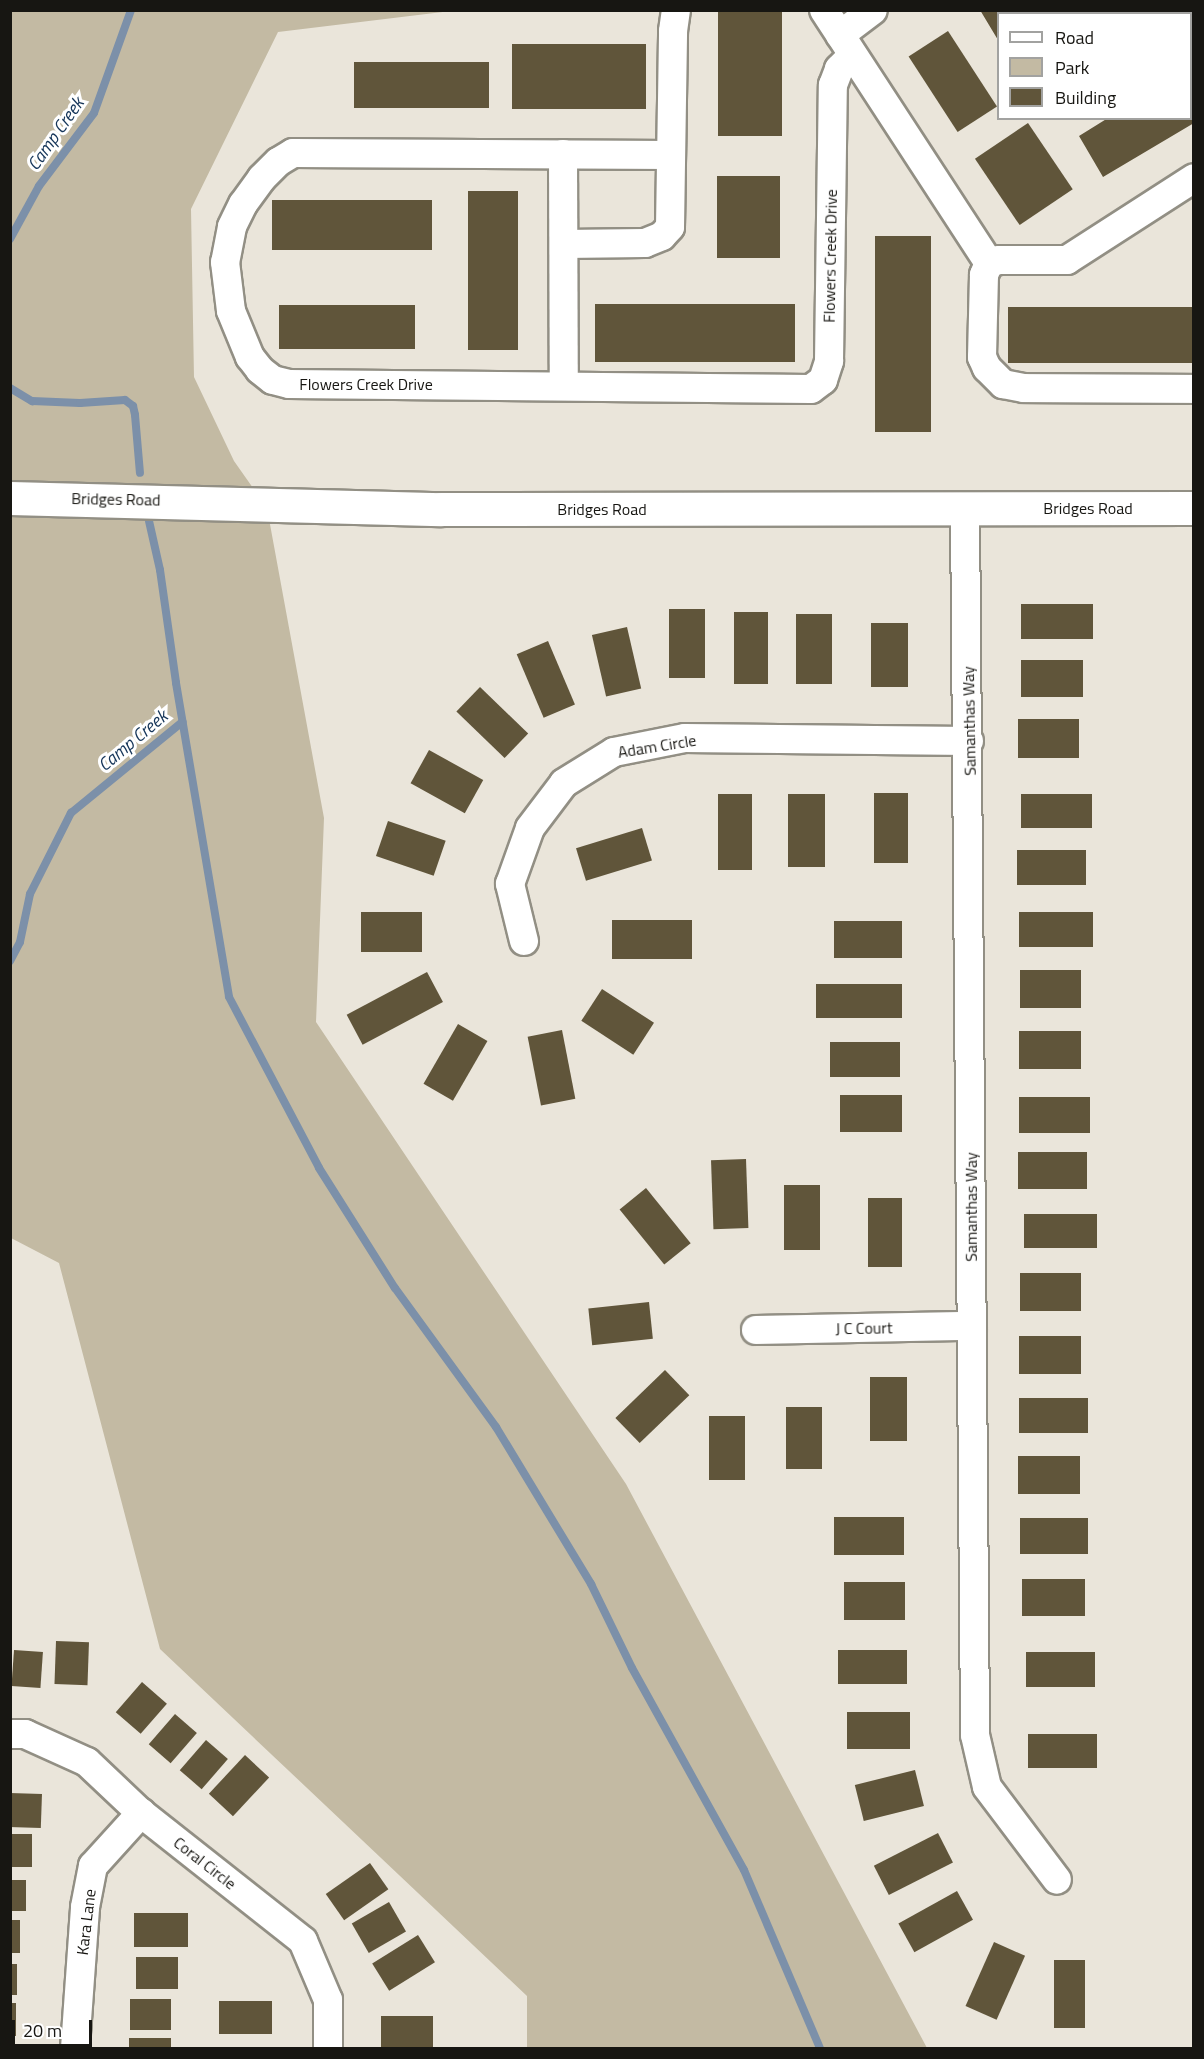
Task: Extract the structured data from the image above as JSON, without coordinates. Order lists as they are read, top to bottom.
{
  "streets": {
    "street": [
      "Flowers Creek Drive",
      "Bridges Road",
      "Samanthas Way",
      "Adam Circle",
      "J C Court",
      "Coral Circle",
      "Kara Lane"
    ]
  },
  "crossings": [
    ["Bridges Road", "Samanthas Way"],
    ["Samanthas Way", "Adam Circle"],
    ["Samanthas Way", "J C Court"],
    ["Coral Circle", "Kara Lane"]
  ],
  "water": ["Camp Creek"],
  "legend": ["Road", "Park", "Building"],
  "scale_bar": "20 m"
}
